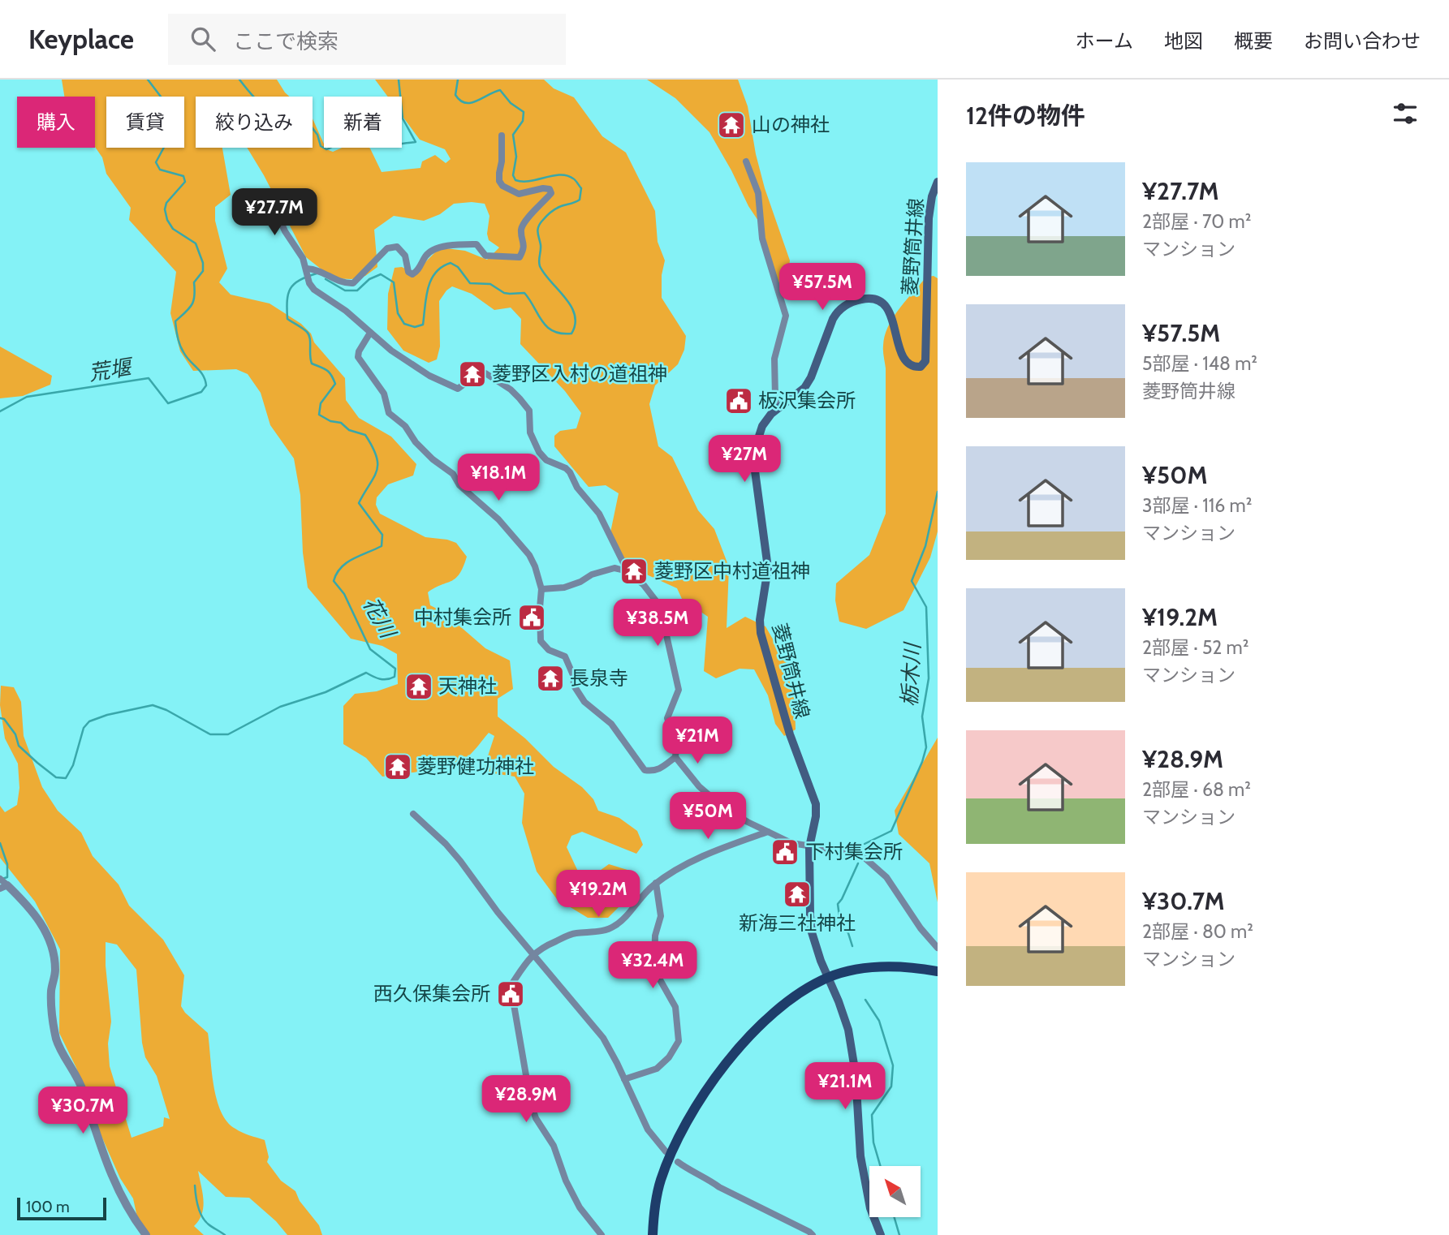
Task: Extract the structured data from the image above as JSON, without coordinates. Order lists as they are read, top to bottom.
{
  "streets": {
    "main road": ["菱野筒井線"]
  },
  "water": ["荒堰", "花川", "栃木川"],
  "places": {
    "temple": [
      "山の神社",
      "菱野区入村の道祖神",
      "菱野区中村道祖神",
      "長泉寺",
      "天神社",
      "菱野健功神社",
      "新海三社神社"
    ],
    "public building": [
      "板沢集会所",
      "中村集会所",
      "下村集会所",
      "西久保集会所"
    ]
  },
  "scale_bar": "100 m",
  "north": "top left",
  "page": {
    "header": "Keyplace",
    "search": "ここで検索",
    "nav": [
      "ホーム",
      "地図",
      "概要",
      "お問い合わせ"
    ],
    "heading": "12件の物件",
    "chip": [
      "購入",
      "賃貸",
      "絞り込み",
      "新着"
    ],
    "list": [
      {
        "name": "¥27.7M",
        "note": "2部屋 · 70 m² · マンション"
      },
      {
        "name": "¥57.5M",
        "note": "5部屋 · 148 m² · 菱野筒井線"
      },
      {
        "name": "¥50M",
        "note": "3部屋 · 116 m² · マンション"
      },
      {
        "name": "¥19.2M",
        "note": "2部屋 · 52 m² · マンション"
      },
      {
        "name": "¥28.9M",
        "note": "2部屋 · 68 m² · マンション"
      },
      {
        "name": "¥30.7M",
        "note": "2部屋 · 80 m² · マンション"
      }
    ],
    "price": [
      "¥27.7M",
      "¥57.5M",
      "¥27M",
      "¥18.1M",
      "¥38.5M",
      "¥21M",
      "¥50M",
      "¥19.2M",
      "¥32.4M",
      "¥21.1M",
      "¥28.9M",
      "¥30.7M"
    ],
    "scale": "100 m"
  }
}
